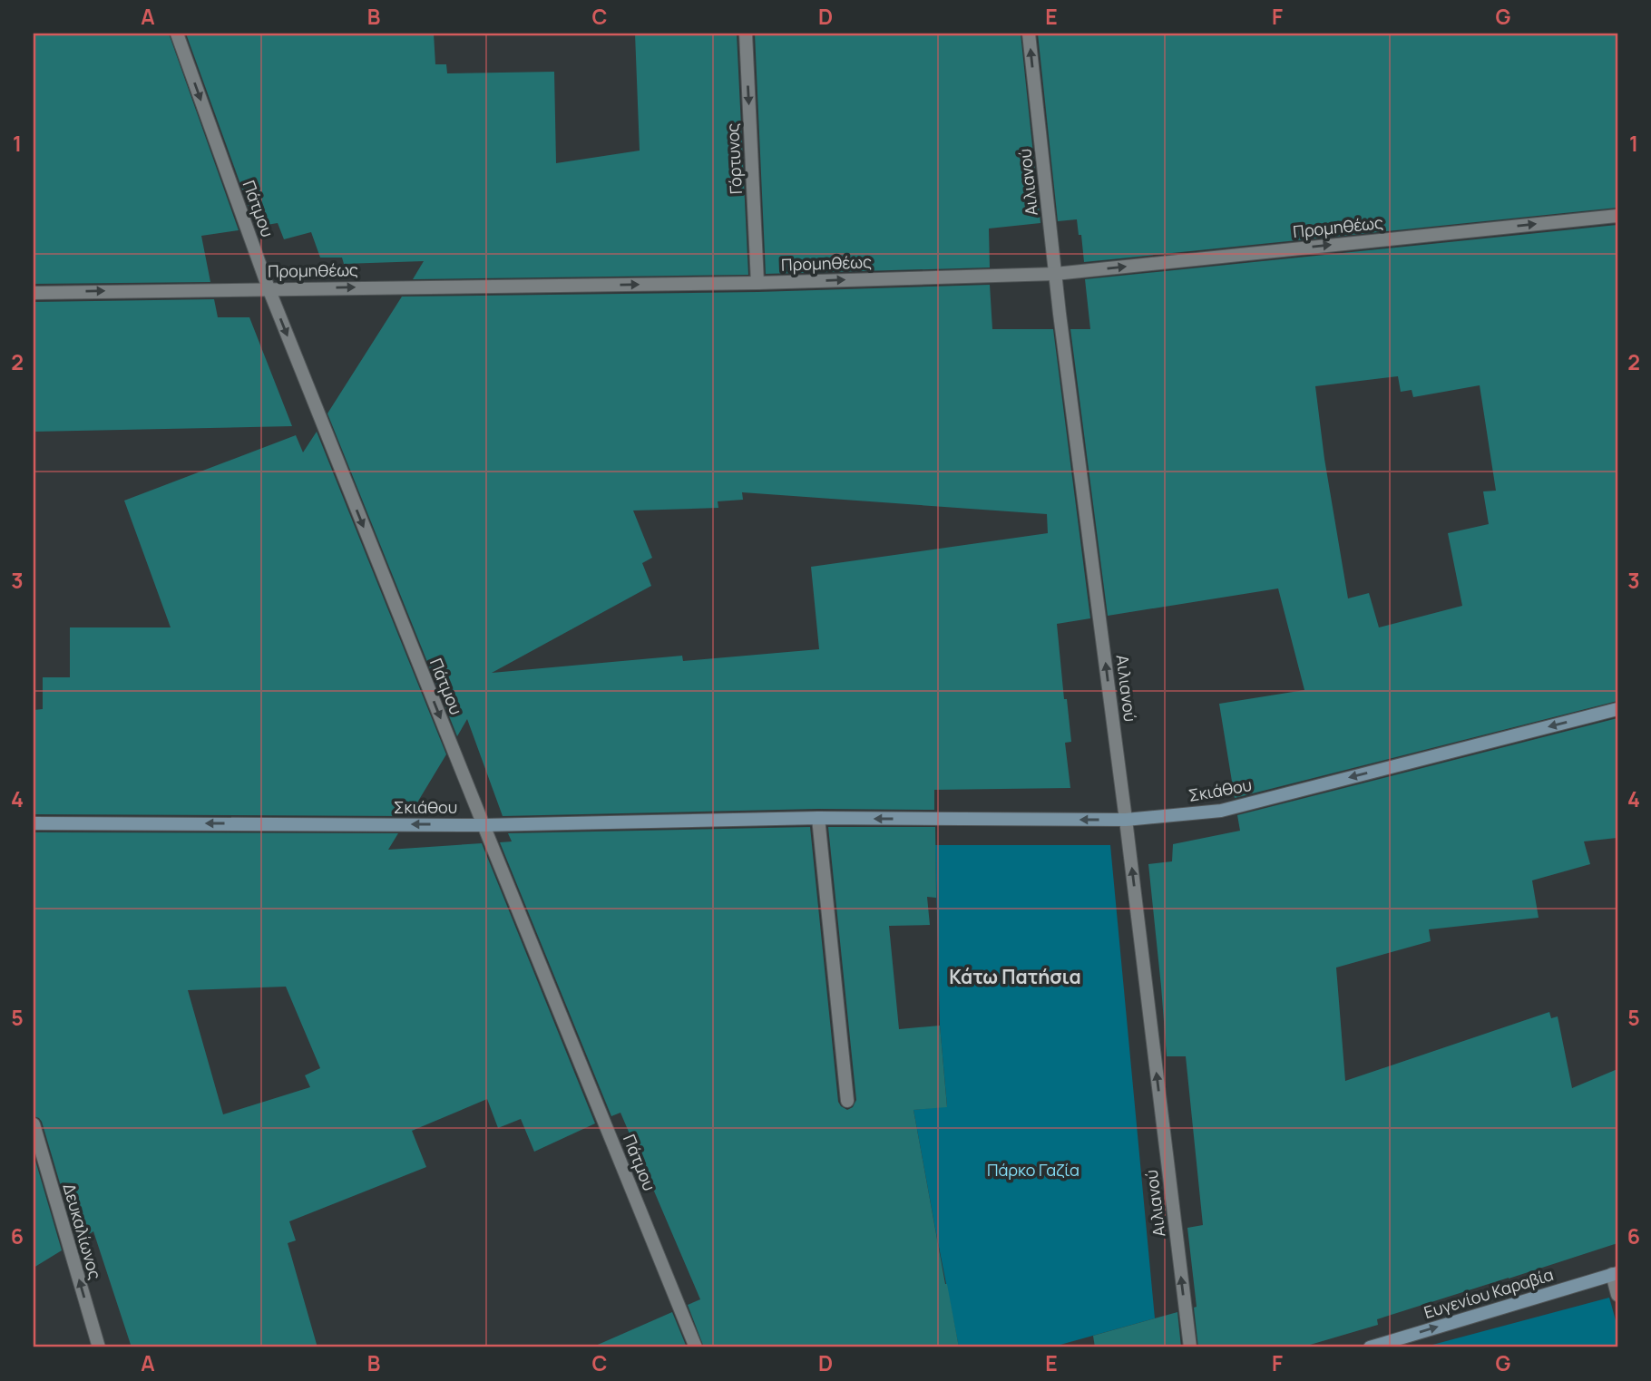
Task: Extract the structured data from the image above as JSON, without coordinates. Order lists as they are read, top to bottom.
{
  "streets": {
    "street": [
      "Γόρτυνος",
      "Αιλιανού",
      "Πάτμου",
      "Προμηθέως",
      "Σκιάθου",
      "Δευκαλίωνος",
      "Ευγενίου Καραβία"
    ]
  },
  "crossings": [
    ["Γόρτυνος", "Προμηθέως"],
    ["Αιλιανού", "Προμηθέως"],
    ["Αιλιανού", "Σκιάθου"],
    ["Πάτμου", "Προμηθέως"],
    ["Πάτμου", "Σκιάθου"]
  ],
  "one_way": [
    "Γόρτυνος",
    "Αιλιανού",
    "Πάτμου",
    "Προμηθέως",
    "Σκιάθου",
    "Δευκαλίωνος",
    "Ευγενίου Καραβία"
  ],
  "districts": ["Κάτω Πατήσια"],
  "parks": ["Πάρκο Γαζία"],
  "grid": {
    "columns": [
      "A",
      "B",
      "C",
      "D",
      "E",
      "F",
      "G"
    ],
    "rows": [
      "1",
      "2",
      "3",
      "4",
      "5",
      "6"
    ]
  }
}
